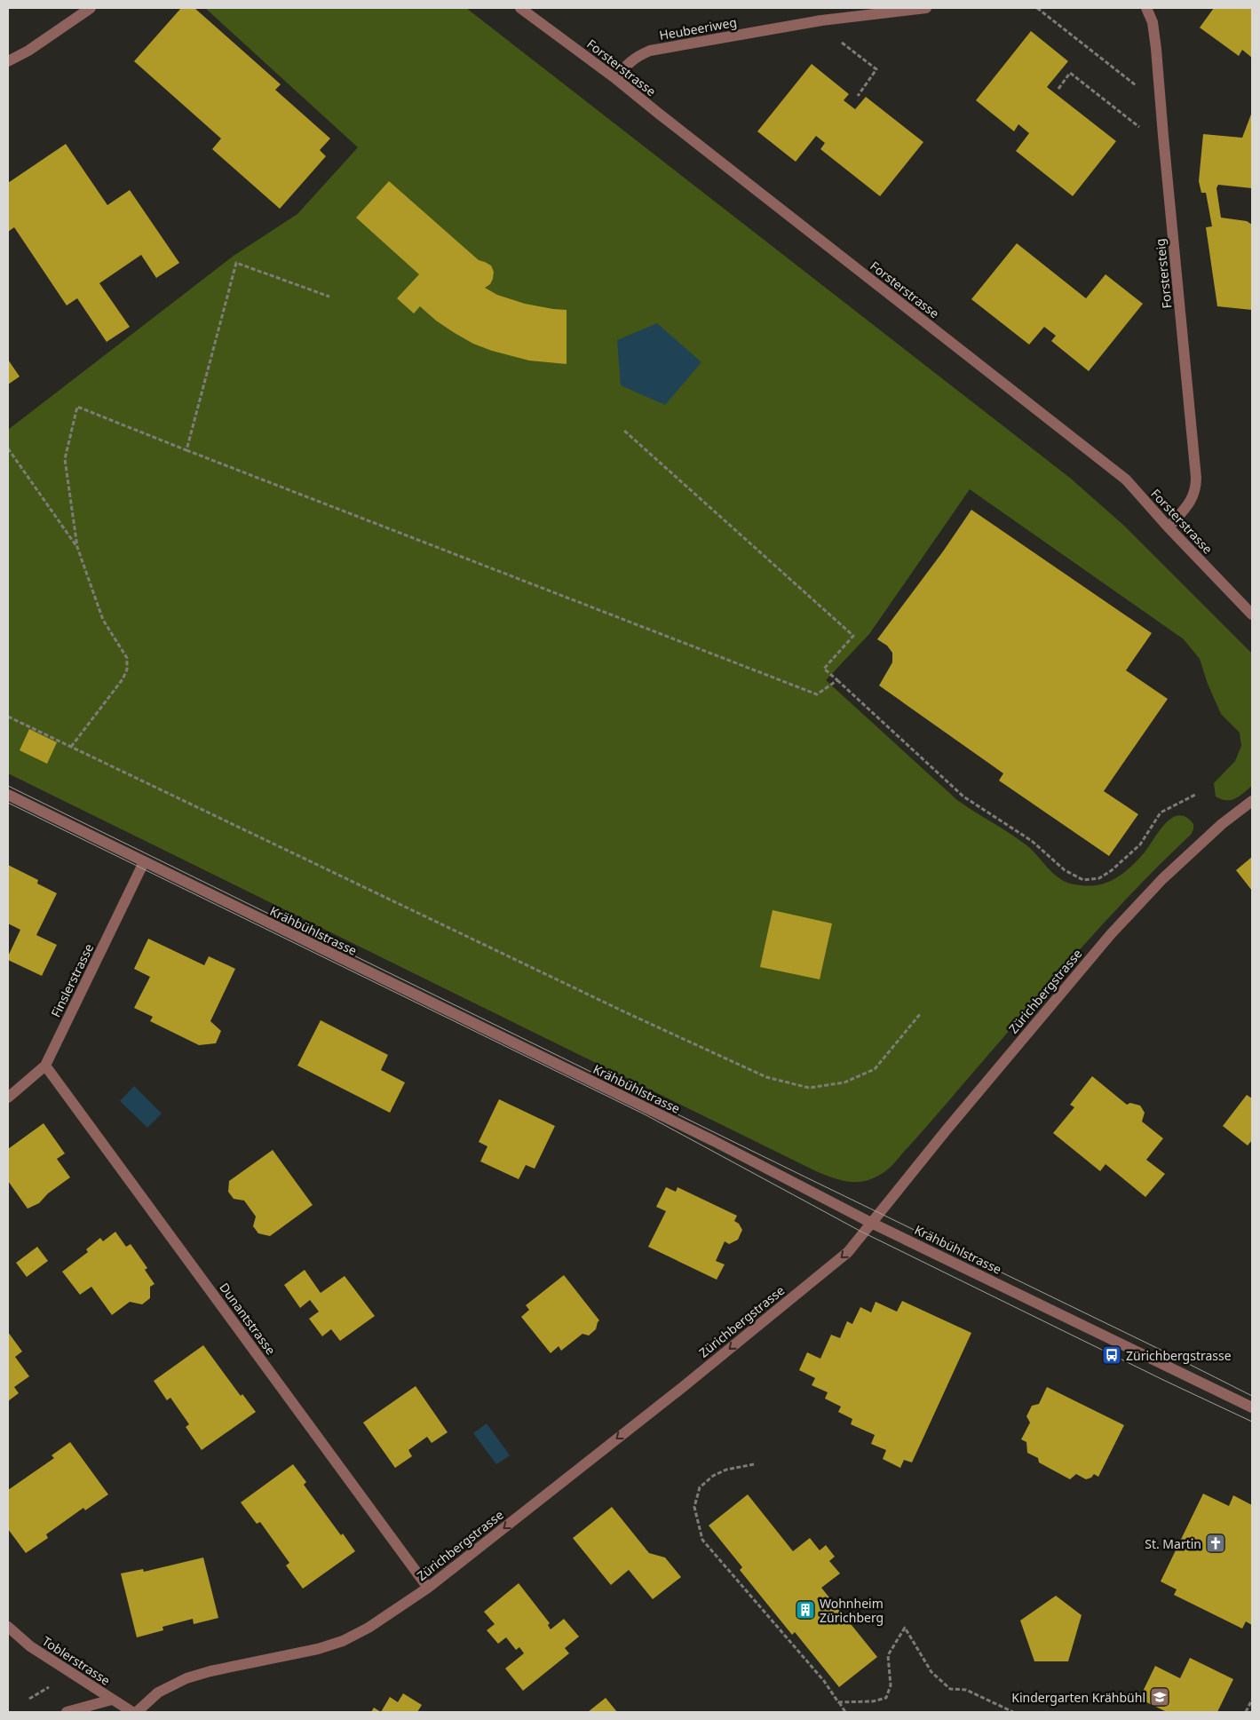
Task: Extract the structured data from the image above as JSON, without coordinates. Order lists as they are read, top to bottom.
{
  "streets": {
    "street": [
      "Heubeeriweg",
      "Forsterstrasse",
      "Forstersteig",
      "Krähbühlstrasse",
      "Finslerstrasse",
      "Zürichbergstrasse",
      "Dunantstrasse",
      "Toblerstrasse"
    ]
  },
  "crossings": [
    ["Heubeeriweg", "Forsterstrasse"],
    ["Forsterstrasse", "Forstersteig"],
    ["Krähbühlstrasse", "Finslerstrasse"],
    ["Krähbühlstrasse", "Zürichbergstrasse"],
    ["Finslerstrasse", "Dunantstrasse"],
    ["Zürichbergstrasse", "Dunantstrasse"]
  ],
  "one_way": ["Zürichbergstrasse"],
  "places": {
    "bus stop": ["Zürichbergstrasse"],
    "church": ["St. Martin"],
    "building": ["Wohnheim Zürichberg"],
    "school or university": ["Kindergarten Krähbühl"]
  }
}
